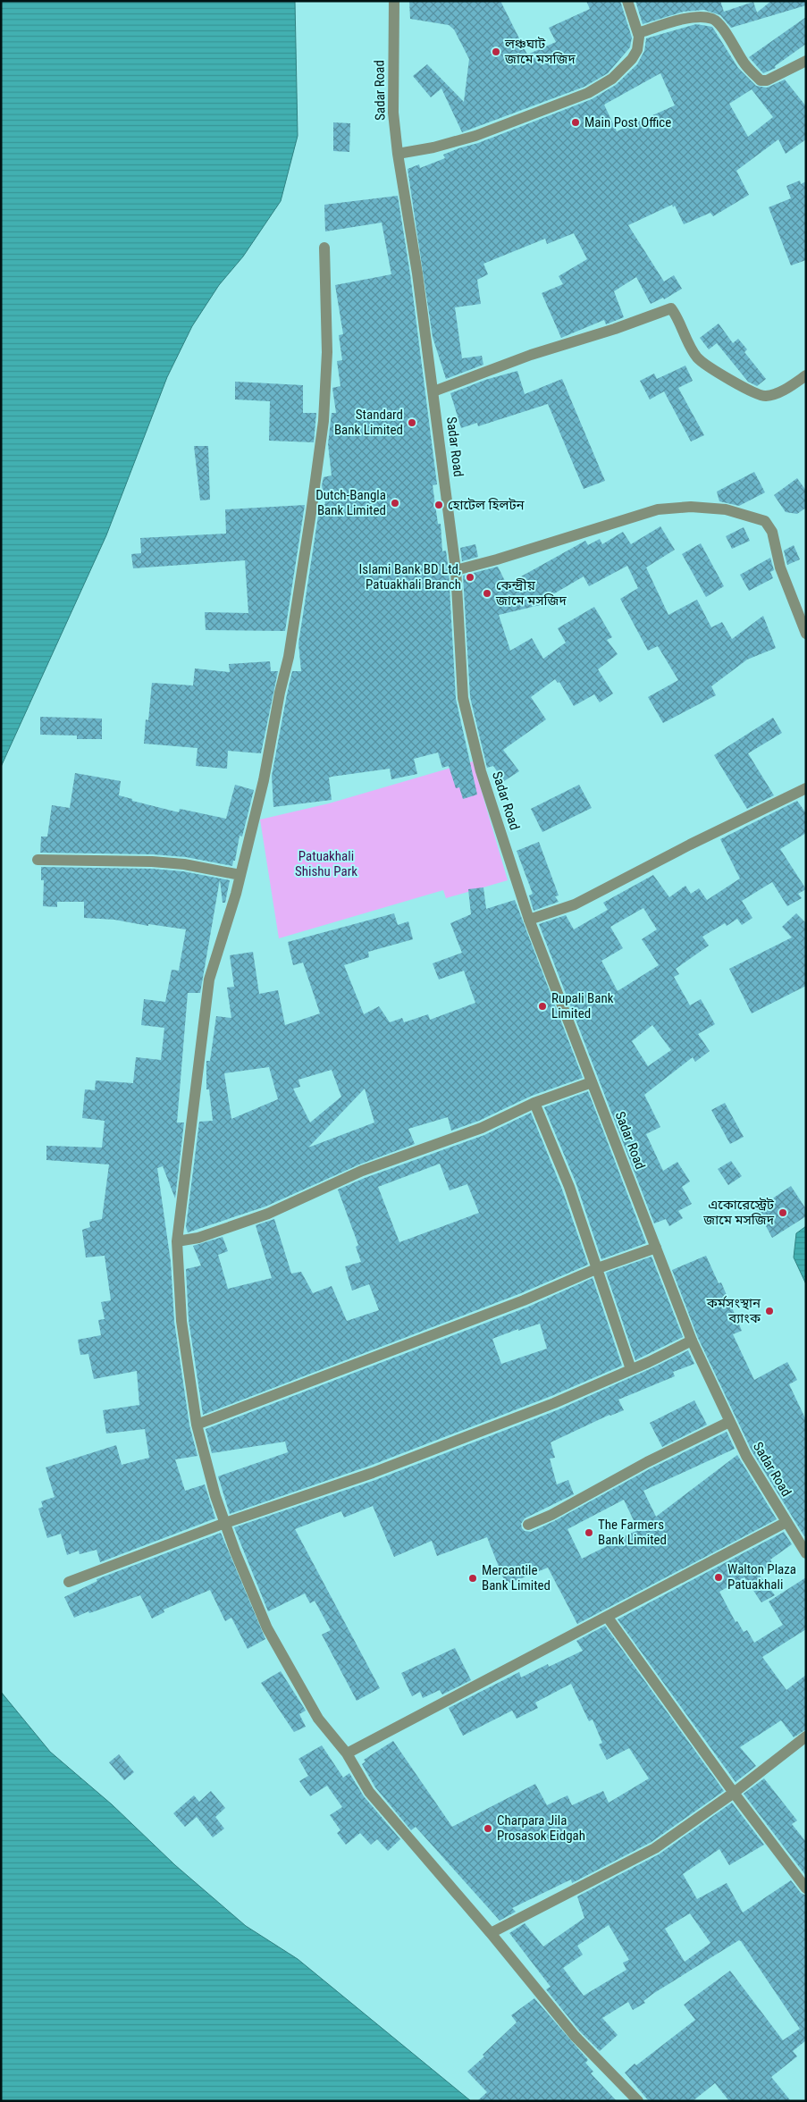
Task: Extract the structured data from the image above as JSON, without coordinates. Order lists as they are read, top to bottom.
{
  "streets": {
    "street": ["Sadar Road"]
  },
  "parks": ["Patuakhali Shishu Park"],
  "places": [
    "লঞ্চঘাট জামে মসজিদ",
    "Main Post Office",
    "Standard Bank Limited",
    "Dutch-Bangla Bank Limited",
    "হোটেল হিলটন",
    "Islami Bank BD Ltd, Patuakhali Branch",
    "কেন্দ্রীয় জামে মসজিদ",
    "Rupali Bank Limited",
    "একোরেস্ট্রেট জামে মসজিদ",
    "কর্মসংস্থান ব্যাংক",
    "The Farmers Bank Limited",
    "Walton Plaza Patuakhali",
    "Mercantile Bank Limited",
    "Charpara Jila Prosasok Eidgah"
  ]
}
